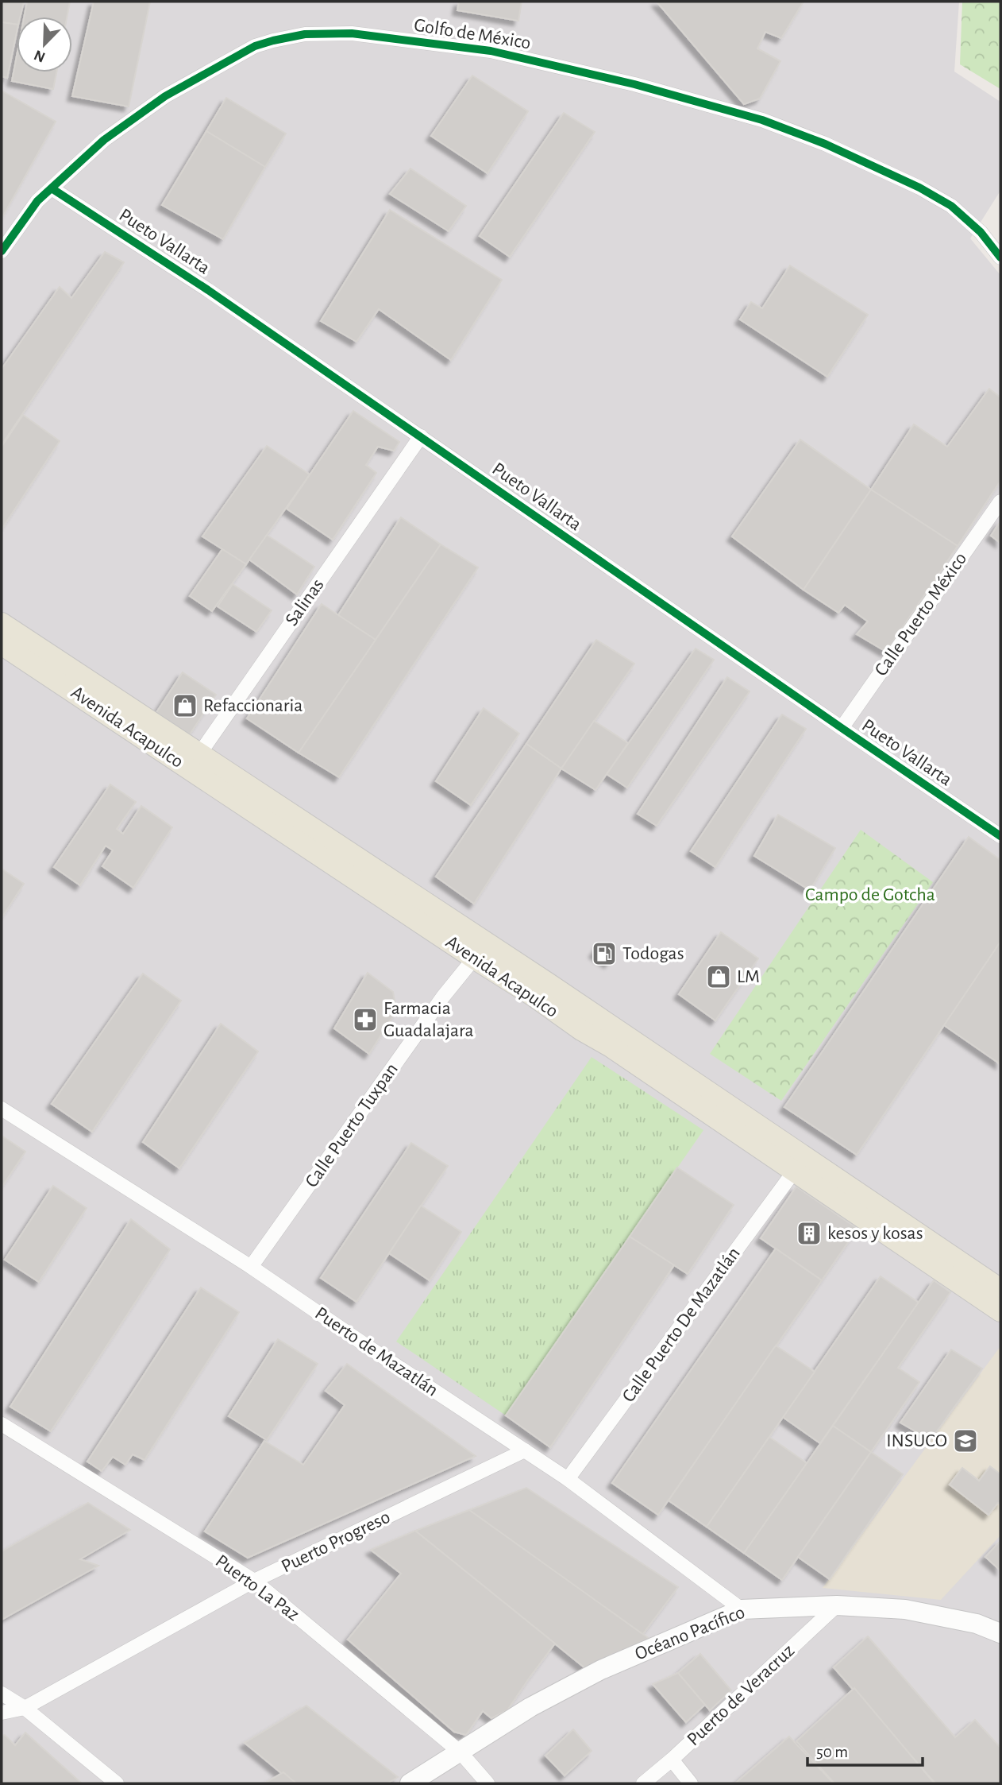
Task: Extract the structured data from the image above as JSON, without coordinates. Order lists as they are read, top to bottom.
{
  "streets": {
    "main road": ["Avenida Acapulco"],
    "street": [
      "Golfo de México",
      "Pueto Vallarta",
      "Salinas",
      "Calle Puerto México",
      "Calle Puerto Tuxpan",
      "Calle Puerto De Mazatlán",
      "Puerto de Mazatlán",
      "Puerto Progreso",
      "Puerto La Paz",
      "Océano Pacífico",
      "Puerto de Veracruz"
    ]
  },
  "crossings": [
    ["Golfo de México", "Pueto Vallarta"],
    ["Pueto Vallarta", "Salinas"],
    ["Pueto Vallarta", "Calle Puerto México"],
    ["Salinas", "Avenida Acapulco"],
    ["Avenida Acapulco", "Calle Puerto Tuxpan"],
    ["Avenida Acapulco", "Calle Puerto De Mazatlán"],
    ["Calle Puerto Tuxpan", "Puerto de Mazatlán"],
    ["Calle Puerto De Mazatlán", "Puerto de Mazatlán"],
    ["Puerto de Mazatlán", "Puerto Progreso"],
    ["Puerto de Mazatlán", "Océano Pacífico"],
    ["Puerto Progreso", "Puerto La Paz"],
    ["Puerto La Paz", "Océano Pacífico"],
    ["Océano Pacífico", "Puerto de Veracruz"]
  ],
  "parks": ["Campo de Gotcha"],
  "places": {
    "shop": ["Refaccionaria", "LM"],
    "fuel station": ["Todogas"],
    "pharmacy": ["Farmacia Guadalajara"],
    "building": ["kesos y kosas"],
    "school or university": ["INSUCO"]
  },
  "scale_bar": "50 m",
  "north": "bottom left"
}
